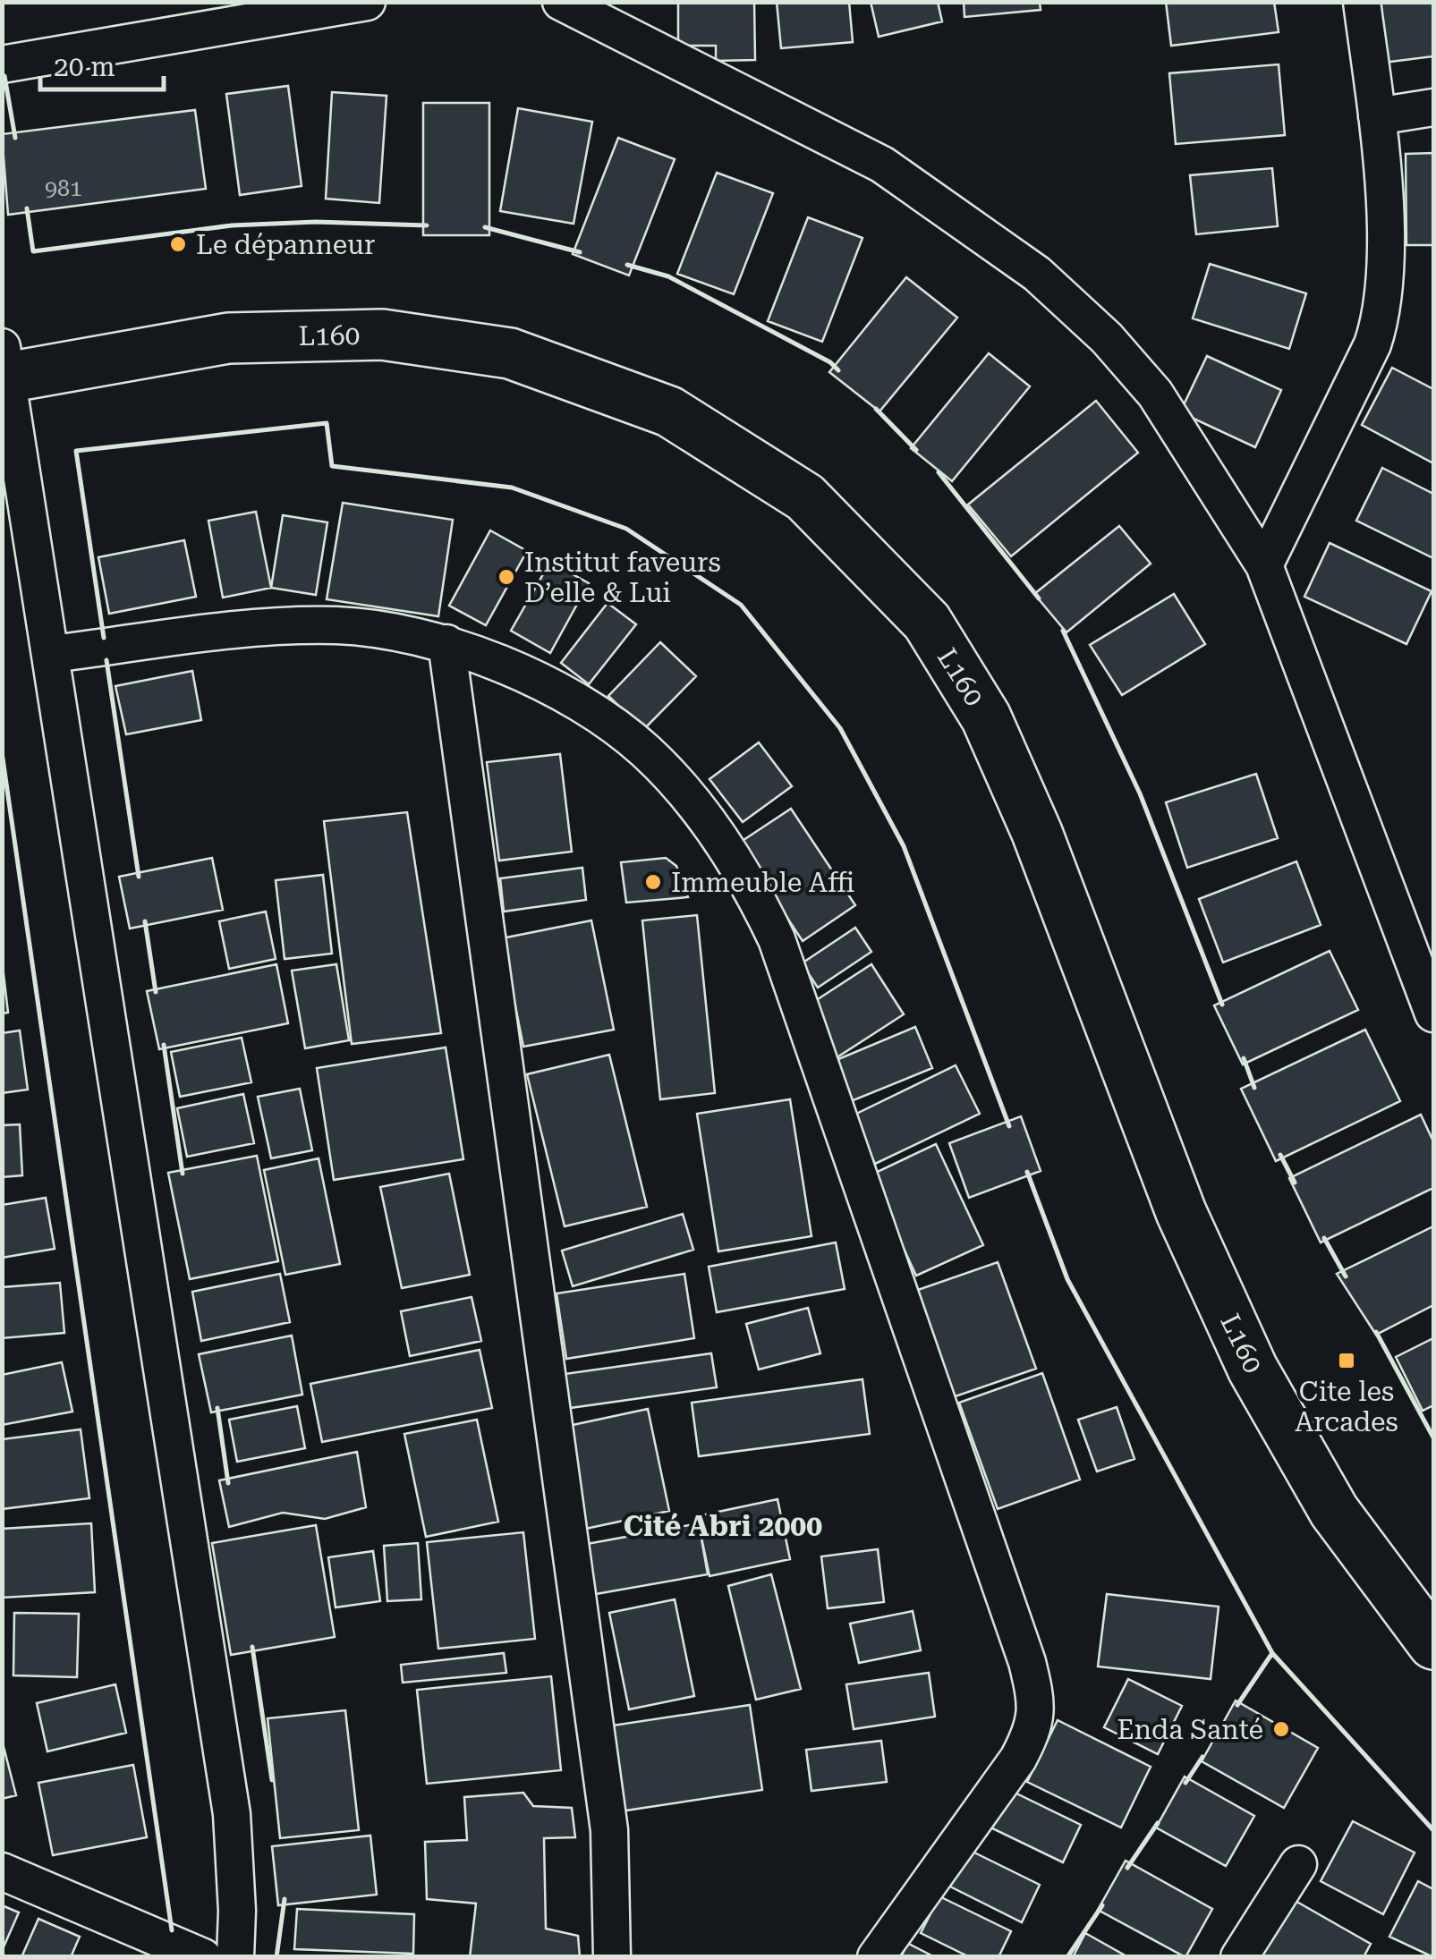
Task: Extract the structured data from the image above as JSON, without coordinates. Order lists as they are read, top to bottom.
{
  "streets": {
    "street": ["L160"]
  },
  "districts": ["Cité Abri 2000"],
  "places": {
    "other": [
      "Le dépanneur",
      "Institut faveurs D’elle & Lui",
      "Immeuble Affi",
      "Enda Santé"
    ],
    "transit": ["Cite les Arcades"]
  },
  "house_numbers": ["981"],
  "scale_bar": "20 m"
}
